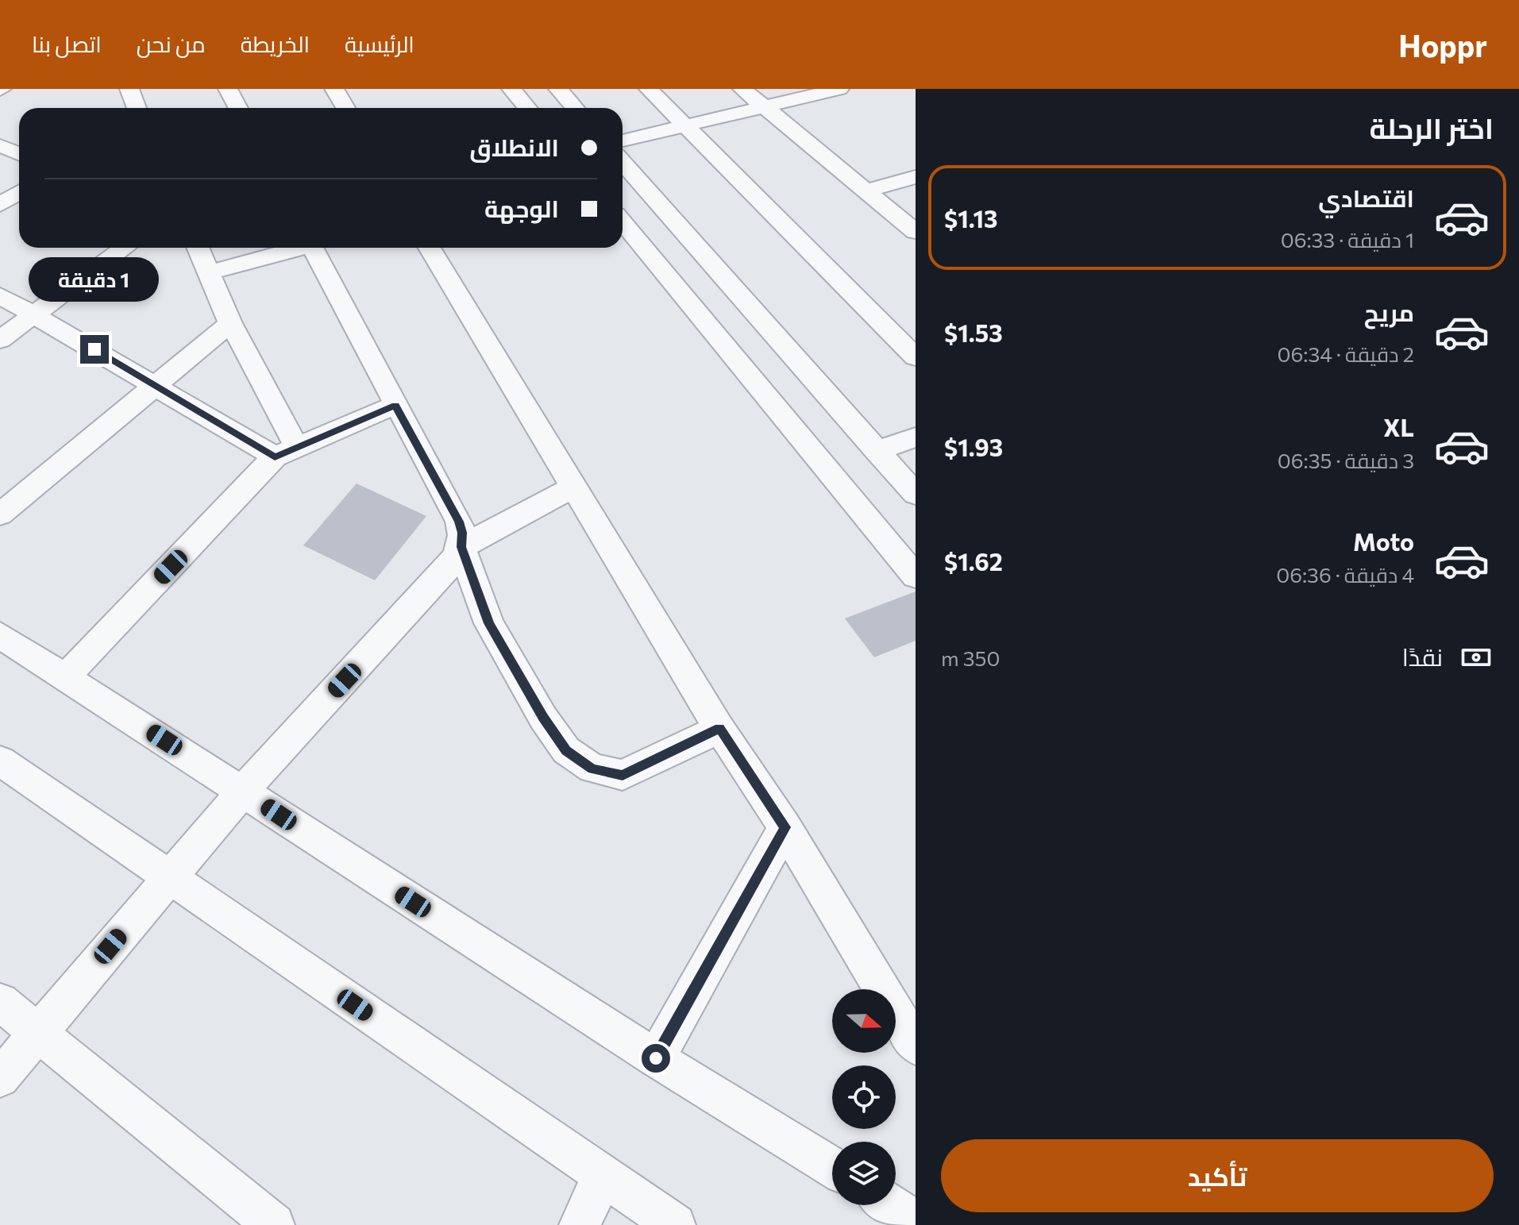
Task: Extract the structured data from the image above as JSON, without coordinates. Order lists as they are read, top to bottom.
{
  "north": "right",
  "page": {
    "header": "Hoppr",
    "nav": [
      "الرئيسية",
      "الخريطة",
      "من نحن",
      "اتصل بنا"
    ],
    "heading": "اختر الرحلة",
    "banner": ["الانطلاق", "الوجهة"],
    "list": [
      {
        "name": "اقتصادي",
        "note": "1 دقيقة · 06:33",
        "value": "$1.13"
      },
      {
        "name": "مريح",
        "note": "2 دقيقة · 06:34",
        "value": "$1.53"
      },
      {
        "name": "XL",
        "note": "3 دقيقة · 06:35",
        "value": "$1.93"
      },
      {
        "name": "Moto",
        "note": "4 دقيقة · 06:36",
        "value": "$1.62"
      }
    ],
    "bubble": "1 دقيقة",
    "pay": ["نقدًا", "350 m"],
    "buttons": "تأكيد"
  }
}
